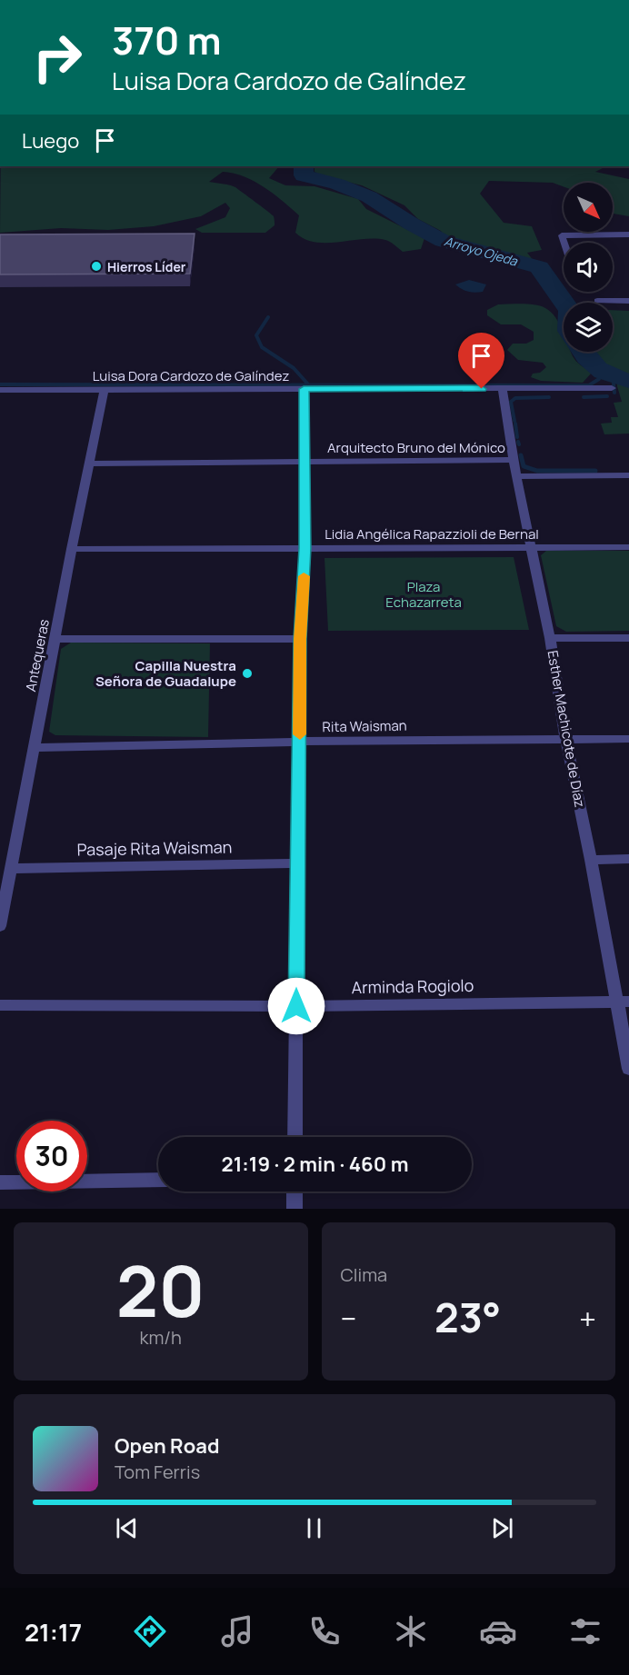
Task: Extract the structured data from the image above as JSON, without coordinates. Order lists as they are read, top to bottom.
{
  "streets": {
    "street": [
      "Luisa Dora Cardozo de Galíndez",
      "Arquitecto Bruno del Mónico",
      "Lidia Angélica Rapazzioli de Bernal",
      "Antequeras",
      "Rita Waisman",
      "Esther Machicote de Díaz",
      "Pasaje Rita Waisman",
      "Arminda Rogiolo"
    ]
  },
  "crossings": [
    ["Luisa Dora Cardozo de Galíndez", "Antequeras"],
    ["Luisa Dora Cardozo de Galíndez", "Esther Machicote de Díaz"],
    ["Arquitecto Bruno del Mónico", "Antequeras"],
    ["Arquitecto Bruno del Mónico", "Esther Machicote de Díaz"],
    ["Lidia Angélica Rapazzioli de Bernal", "Antequeras"],
    ["Lidia Angélica Rapazzioli de Bernal", "Esther Machicote de Díaz"],
    ["Antequeras", "Rita Waisman"],
    ["Antequeras", "Pasaje Rita Waisman"],
    ["Rita Waisman", "Esther Machicote de Díaz"],
    ["Esther Machicote de Díaz", "Arminda Rogiolo"]
  ],
  "water": ["Arroyo Ojeda"],
  "parks": ["Plaza Echazarreta"],
  "places": ["Hierros Líder", "Capilla Nuestra Señora de Guadalupe"],
  "north": "bottom right",
  "page": {
    "turn": ["370 m", "Luisa Dora Cardozo de Galíndez"],
    "then": "Luego",
    "limit": "30",
    "trip": "21:19 · 2 min · 460 m",
    "tile": [
      ["20", "km/h"],
      "Clima"
    ],
    "heat": ["−", "23°", "+"],
    "song": ["Open Road", "Tom Ferris"],
    "tabs": "21:17"
  }
}
